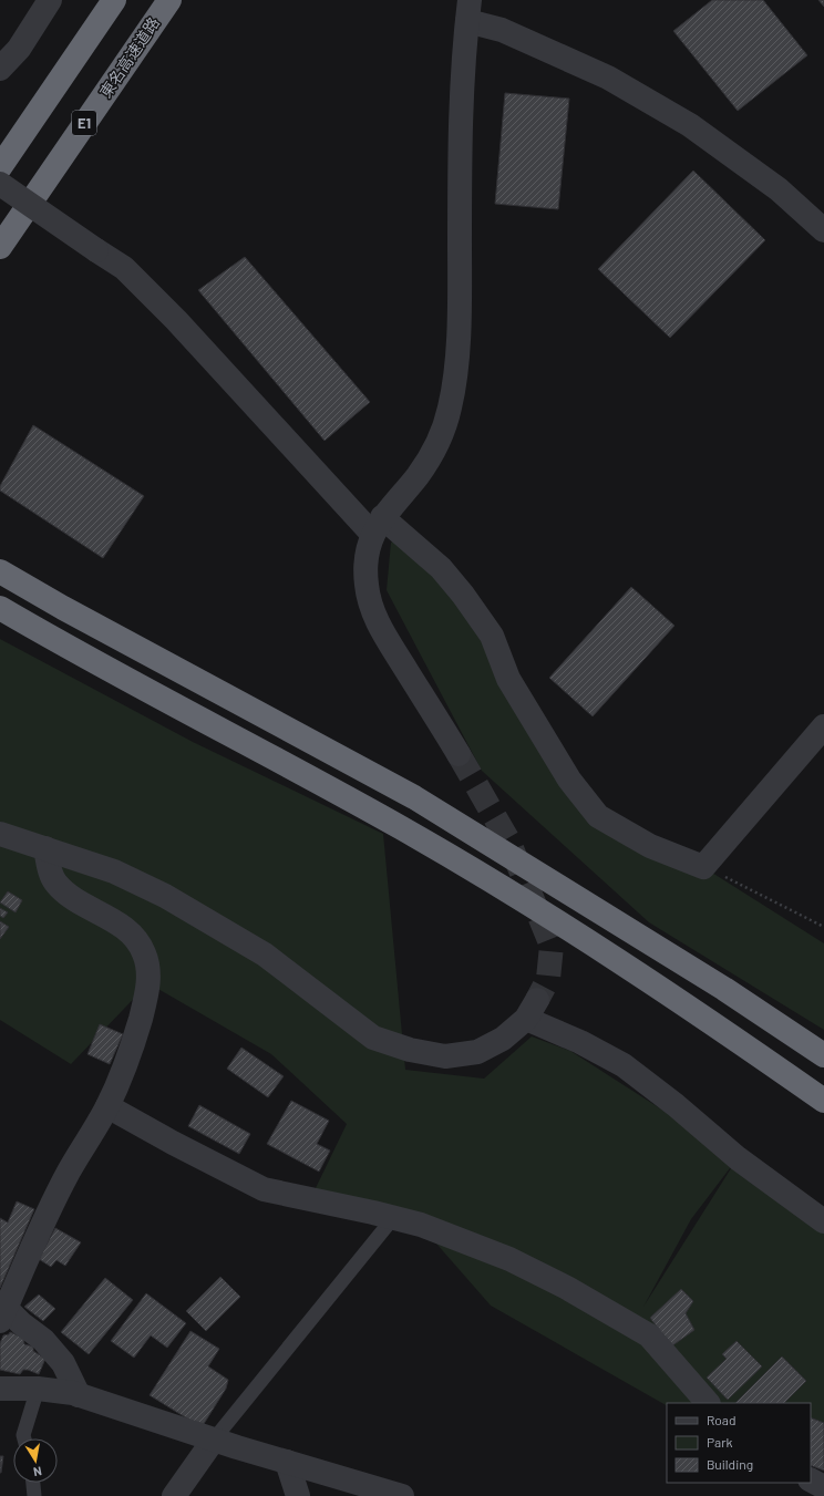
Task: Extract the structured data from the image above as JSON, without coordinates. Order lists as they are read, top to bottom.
{
  "streets": {
    "highway": ["東名高速道路", "E1"]
  },
  "legend": ["Road", "Park", "Building"],
  "north": "bottom"
}
